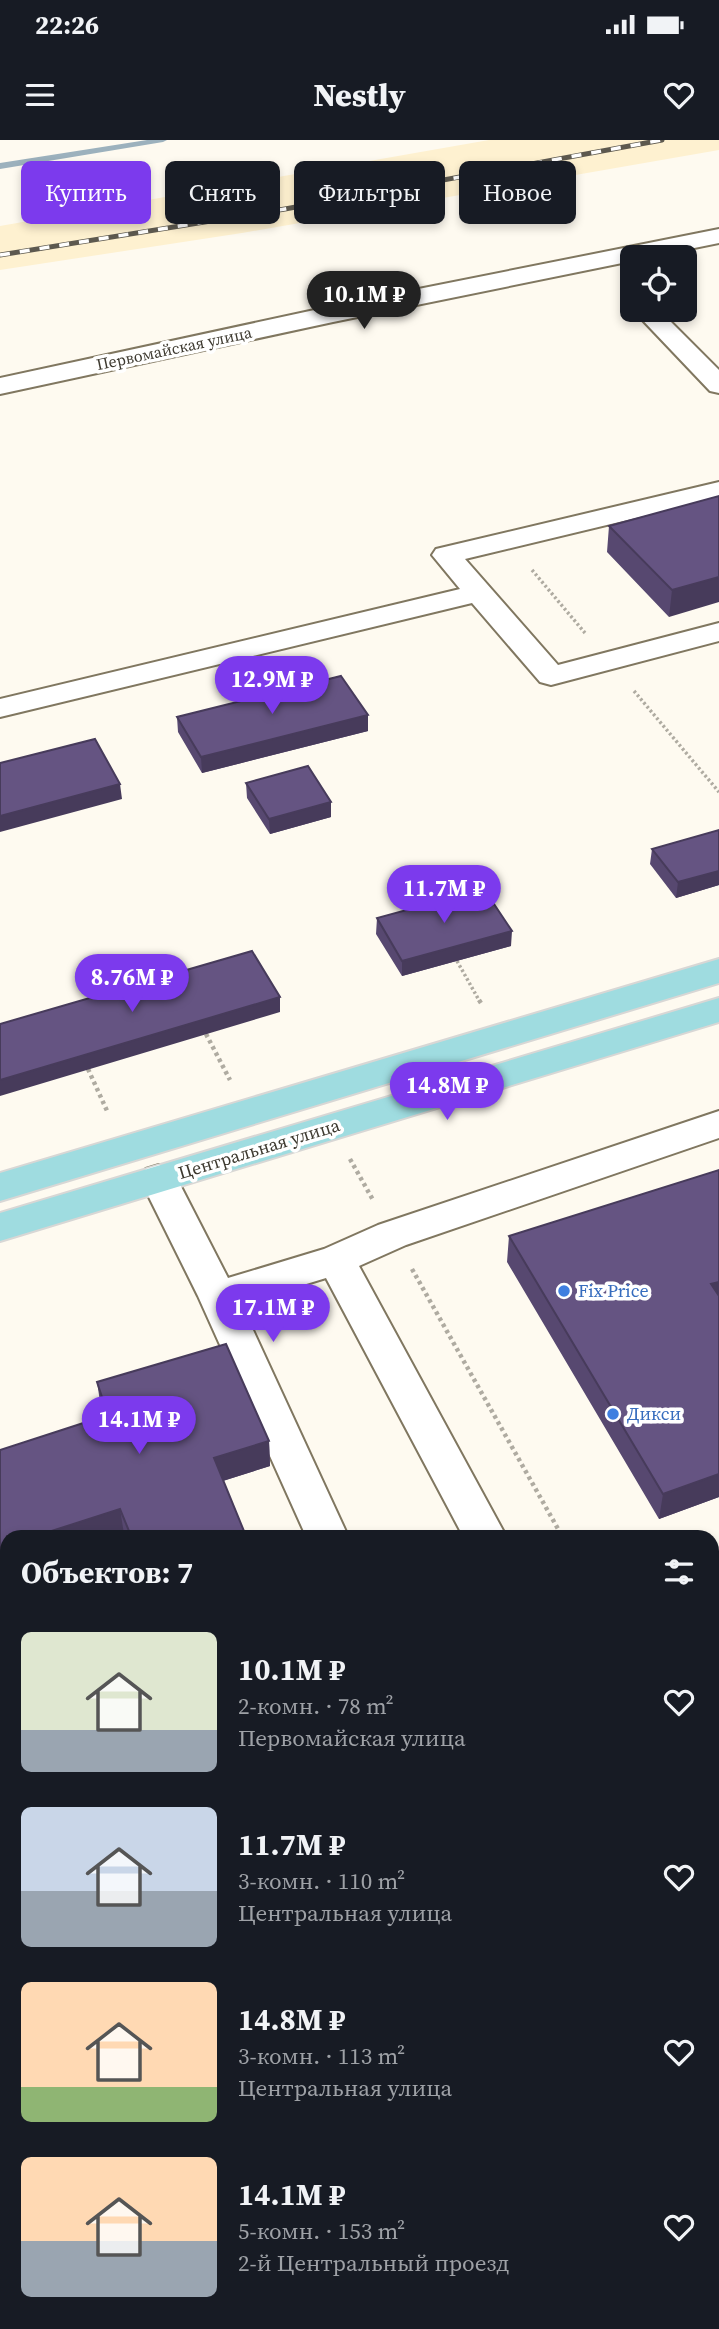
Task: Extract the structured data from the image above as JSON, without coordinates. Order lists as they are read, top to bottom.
{
  "streets": {
    "main road": ["Центральная улица"],
    "street": ["Первомайская улица"]
  },
  "places": ["Fix Price", "Дикси"],
  "page": {
    "status": "22:26",
    "header": "Nestly",
    "chip": [
      "Купить",
      "Снять",
      "Фильтры",
      "Новое"
    ],
    "price": [
      "10.1M ₽",
      "12.9M ₽",
      "11.7M ₽",
      "8.76M ₽",
      "14.8M ₽",
      "17.1M ₽",
      "14.1M ₽"
    ],
    "heading": "Объектов: 7",
    "list": [
      {
        "name": "10.1M ₽",
        "note": "2-комн. · 78 m² · Первомайская улица"
      },
      {
        "name": "11.7M ₽",
        "note": "3-комн. · 110 m² · Центральная улица"
      },
      {
        "name": "14.8M ₽",
        "note": "3-комн. · 113 m² · Центральная улица"
      },
      {
        "name": "14.1M ₽",
        "note": "5-комн. · 153 m² · 2-й Центральный проезд"
      }
    ]
  }
}
